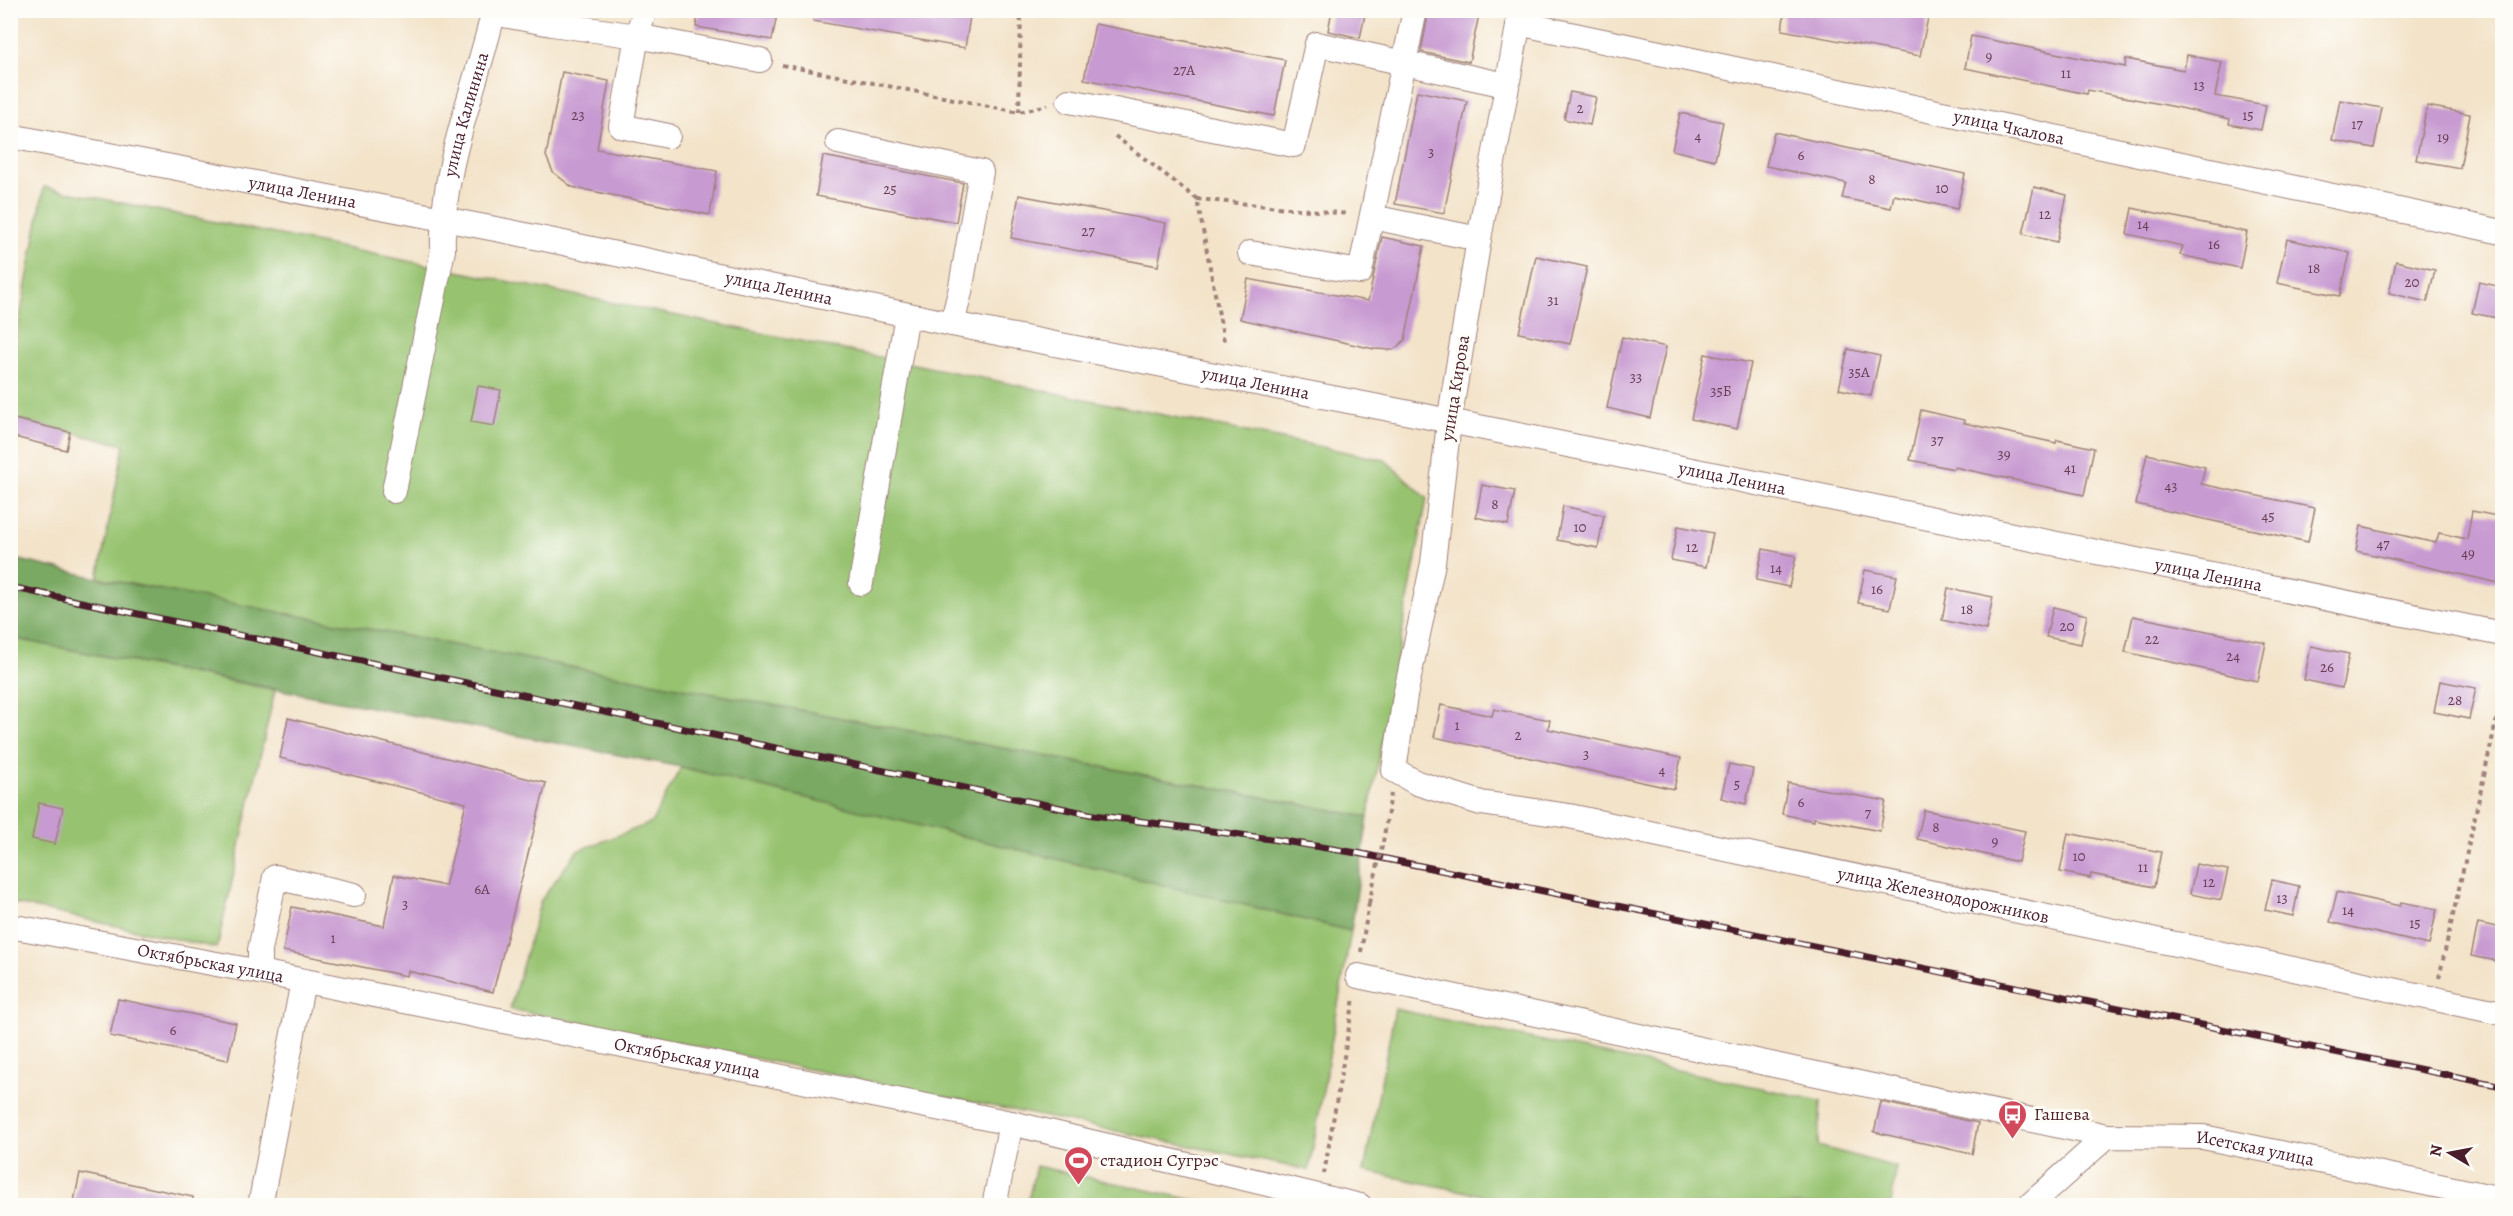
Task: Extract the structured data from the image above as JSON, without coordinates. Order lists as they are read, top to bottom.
{
  "streets": {
    "street": [
      "улица Калинина",
      "улица Чкалова",
      "улица Ленина",
      "улица Кирова",
      "улица Железнодорожников",
      "Октябрьская улица",
      "Исетская улица"
    ]
  },
  "crossings": [
    ["улица Калинина", "улица Ленина"],
    ["улица Чкалова", "улица Кирова"],
    ["улица Ленина", "улица Кирова"],
    ["улица Кирова", "улица Железнодорожников"]
  ],
  "places": {
    "bus stop": ["Гашева"],
    "sports": ["стадион Сугрэс"]
  },
  "house_numbers": [
    "9",
    "27А",
    "11",
    "13",
    "2",
    "23",
    "15",
    "17",
    "4",
    "19",
    "3",
    "6",
    "8",
    "10",
    "25",
    "12",
    "14",
    "27",
    "16",
    "18",
    "20",
    "31",
    "35А",
    "33",
    "35Б",
    "37",
    "39",
    "41",
    "43",
    "8",
    "45",
    "10",
    "47",
    "12",
    "49",
    "14",
    "16",
    "18",
    "20",
    "22",
    "24",
    "26",
    "28",
    "1",
    "2",
    "3",
    "4",
    "5",
    "6",
    "7",
    "8",
    "9",
    "10",
    "11",
    "12",
    "6А",
    "13",
    "3",
    "14",
    "15",
    "1",
    "6"
  ],
  "north": "left"
}
